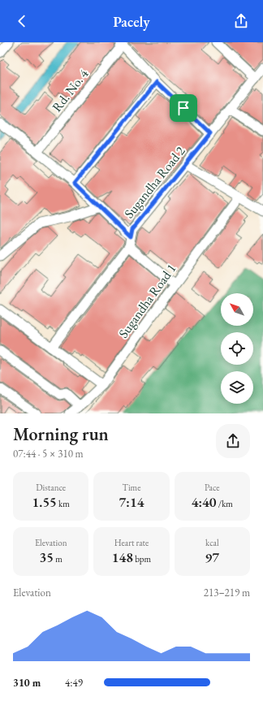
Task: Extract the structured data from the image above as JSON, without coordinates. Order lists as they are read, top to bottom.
{
  "streets": {
    "street": ["Rd. No. 4", "Sugandha Road 2", "Sugandha Road 1"]
  },
  "north": "top left",
  "page": {
    "header": "Pacely",
    "heading": ["Morning run", "07:44 · 5 × 310 m"],
    "stats": [
      ["Distance", "1.55 km"],
      ["Time", "7:14"],
      ["Pace", "4:40 /km"],
      ["Elevation", "35 m"],
      ["Heart rate", "148 bpm"],
      ["kcal", "97"]
    ],
    "chart": ["Elevation", "213–219 m"],
    "list": [
      {
        "name": "310 m",
        "note": "4:49"
      }
    ]
  }
}
